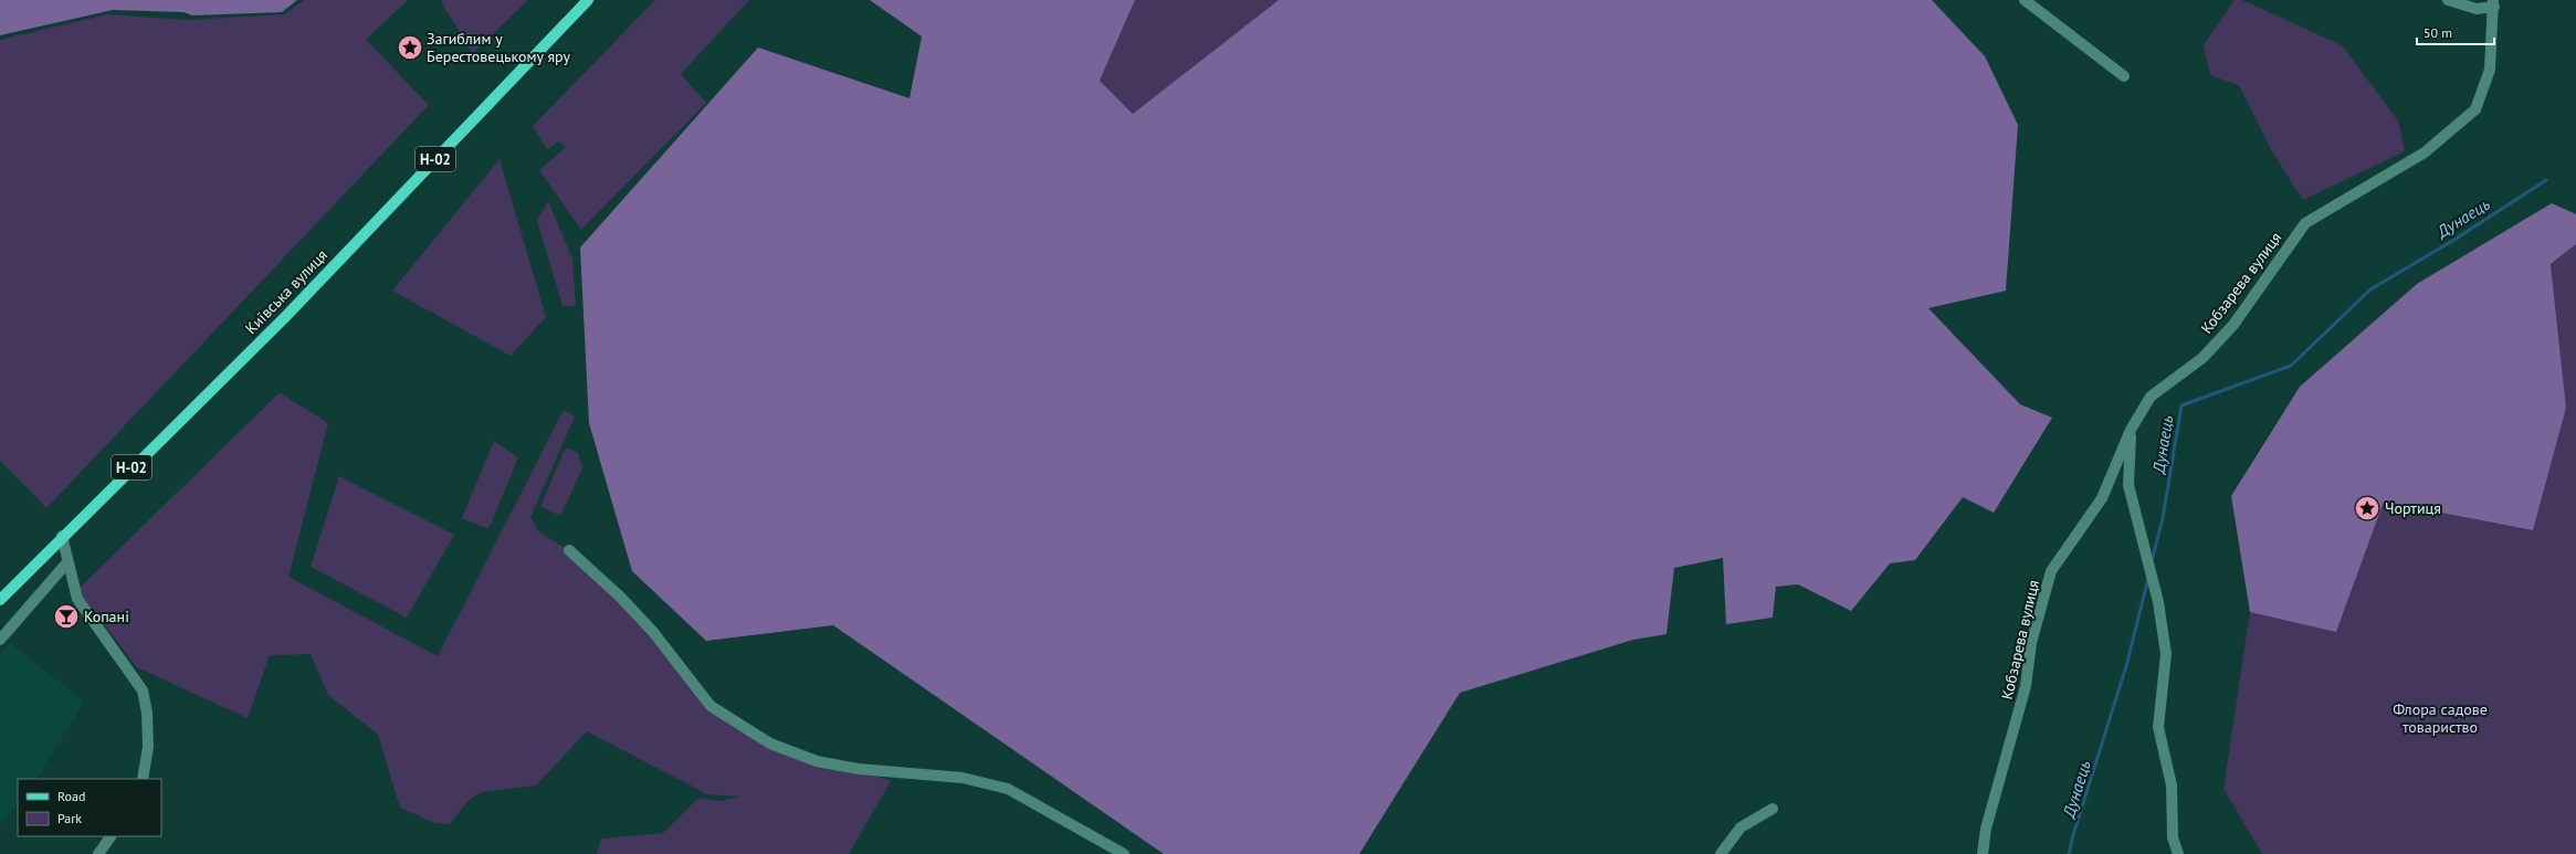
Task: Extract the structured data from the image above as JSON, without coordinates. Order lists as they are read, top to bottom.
{
  "streets": {
    "main road": ["Н-02", "Київська вулиця"],
    "street": ["Кобзарева вулиця"]
  },
  "water": ["Дунаець"],
  "parks": ["Флора садове товариство"],
  "places": {
    "place": ["Загиблим у Берестовецькому яру", "Чортиця"],
    "bar": ["Копані"]
  },
  "legend": ["Road", "Park"],
  "scale_bar": "50 m"
}
